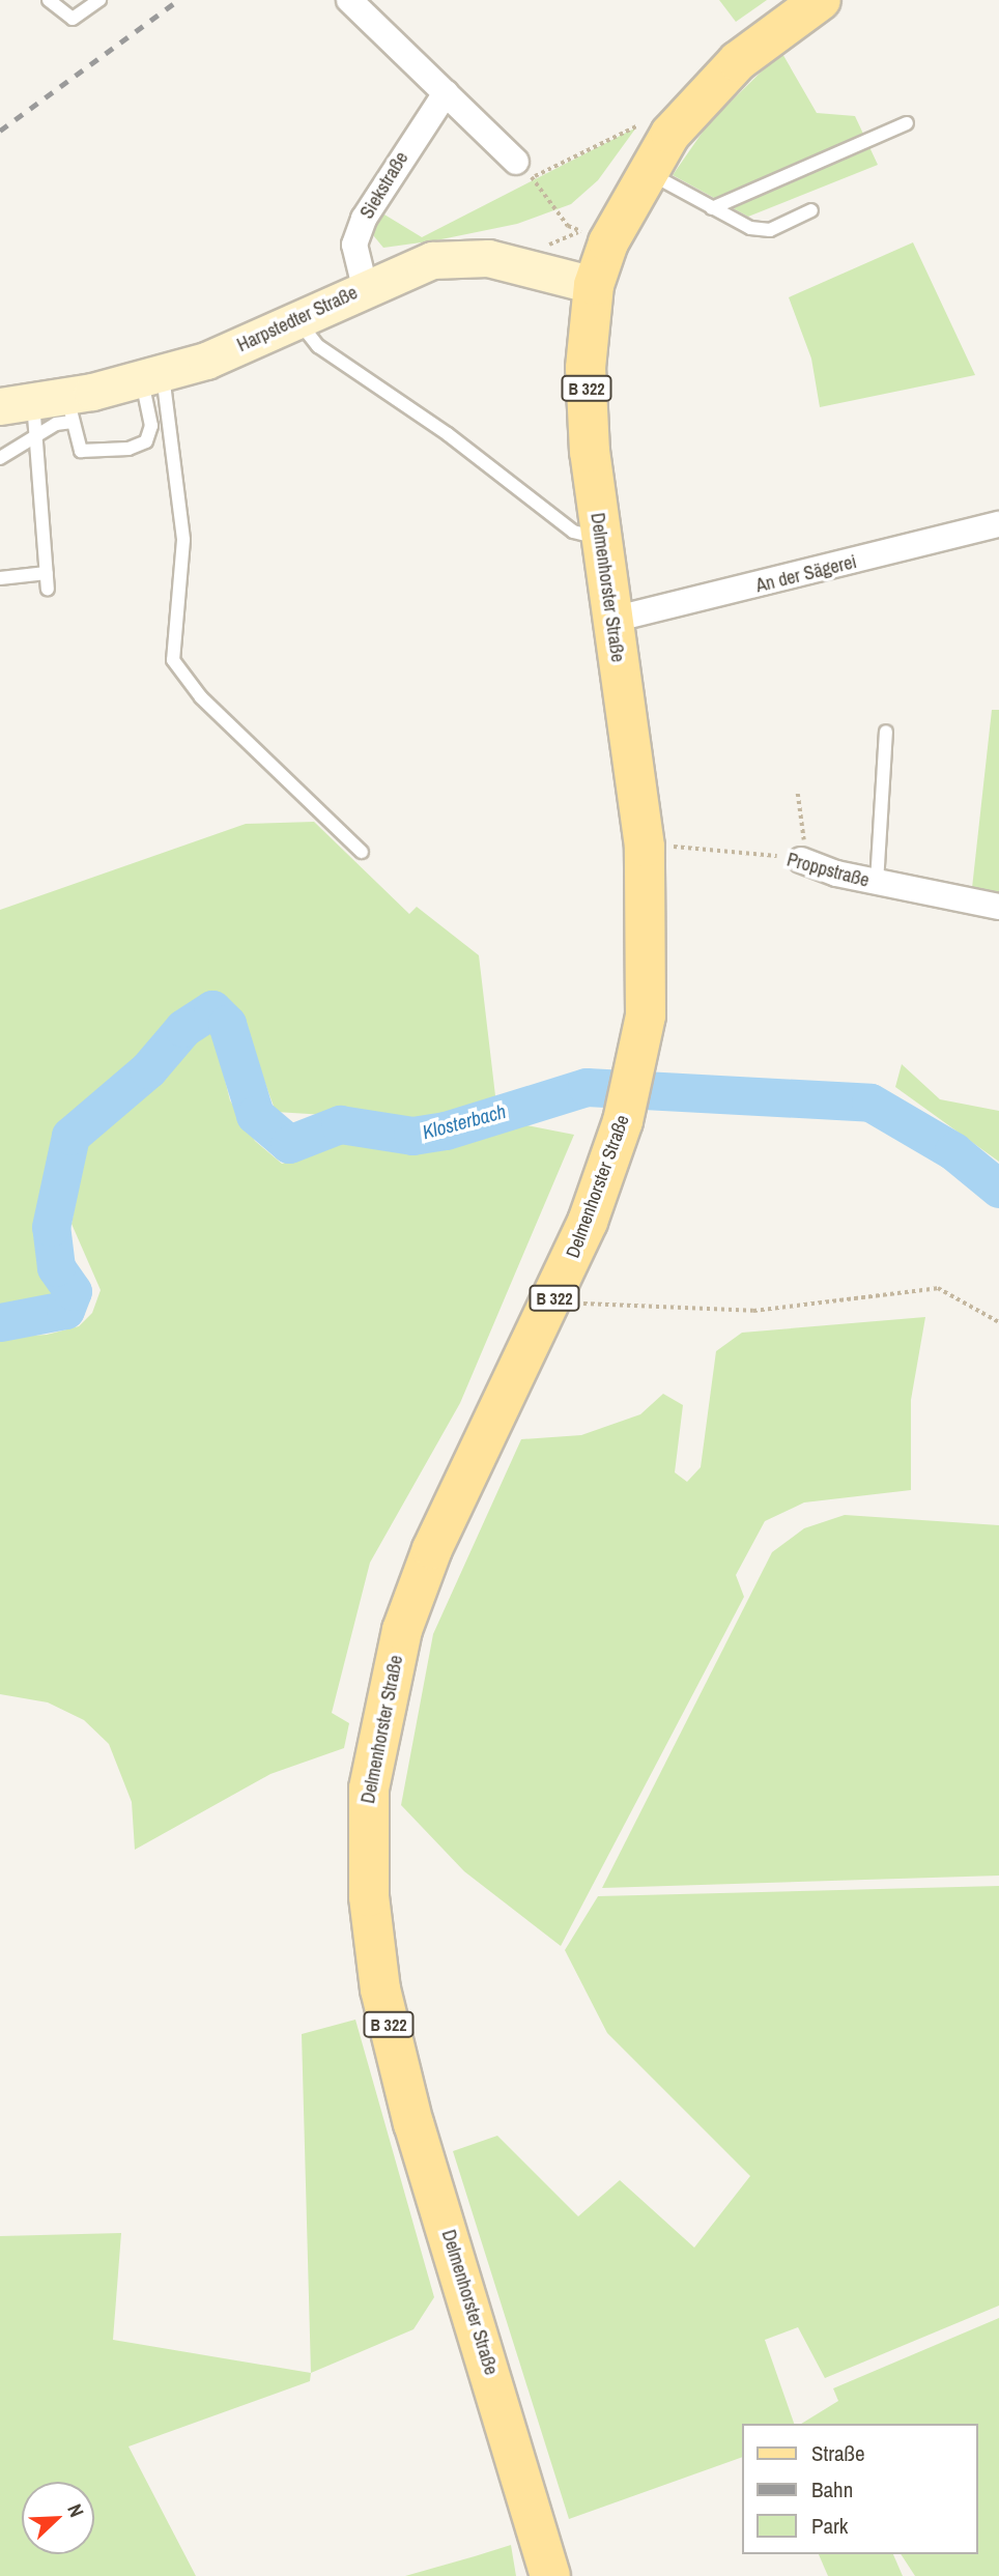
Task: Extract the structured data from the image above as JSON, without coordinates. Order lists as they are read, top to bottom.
{
  "streets": {
    "main road": ["B 322", "Delmenhorster Straße"],
    "street": [
      "Siekstraße",
      "Harpstedter Straße",
      "An der Sägerei",
      "Proppstraße"
    ]
  },
  "crossings": [
    ["Siekstraße", "Harpstedter Straße"],
    ["Harpstedter Straße", "Delmenhorster Straße"],
    ["An der Sägerei", "Delmenhorster Straße"]
  ],
  "water": ["Klosterbach"],
  "legend": ["Straße", "Bahn", "Park"],
  "north": "top right"
}
